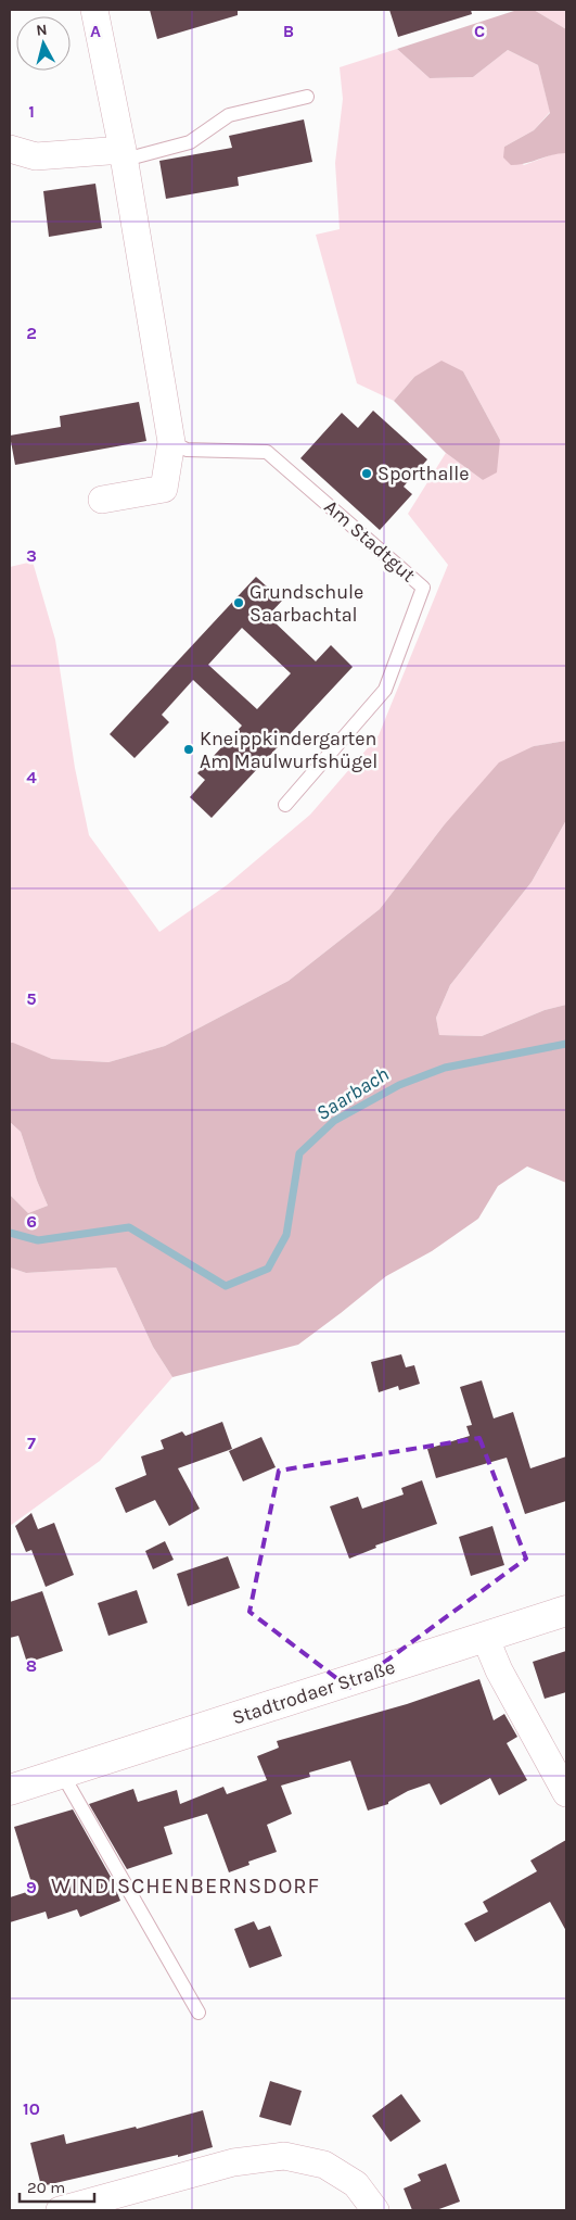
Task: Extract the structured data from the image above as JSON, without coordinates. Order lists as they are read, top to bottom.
{
  "streets": {
    "main road": ["Stadtrodaer Straße"],
    "lane": ["Am Stadtgut"]
  },
  "districts": ["WINDISCHENBERNSDORF"],
  "water": ["Saarbach"],
  "places": ["Sporthalle", "Grundschule Saarbachtal", "Kneippkindergarten Am Maulwurfshügel"],
  "scale_bar": "20 m",
  "north": "top",
  "grid": {
    "columns": ["A", "B", "C"],
    "rows": [
      "1",
      "2",
      "3",
      "4",
      "5",
      "6",
      "7",
      "8",
      "9",
      "10"
    ]
  }
}
